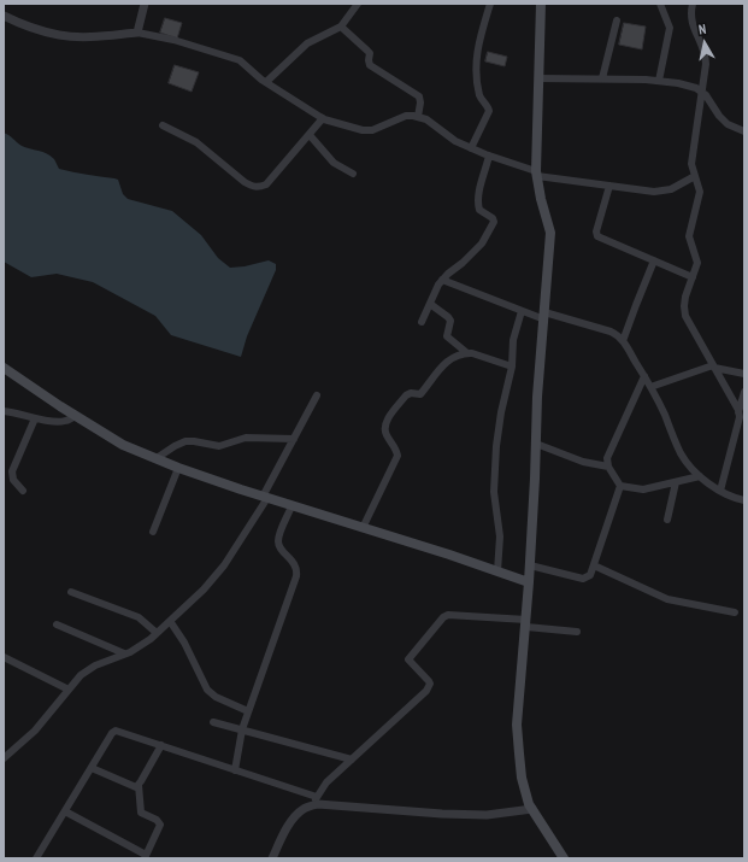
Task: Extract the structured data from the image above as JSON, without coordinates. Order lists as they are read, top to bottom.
{
  "north": "top"
}
